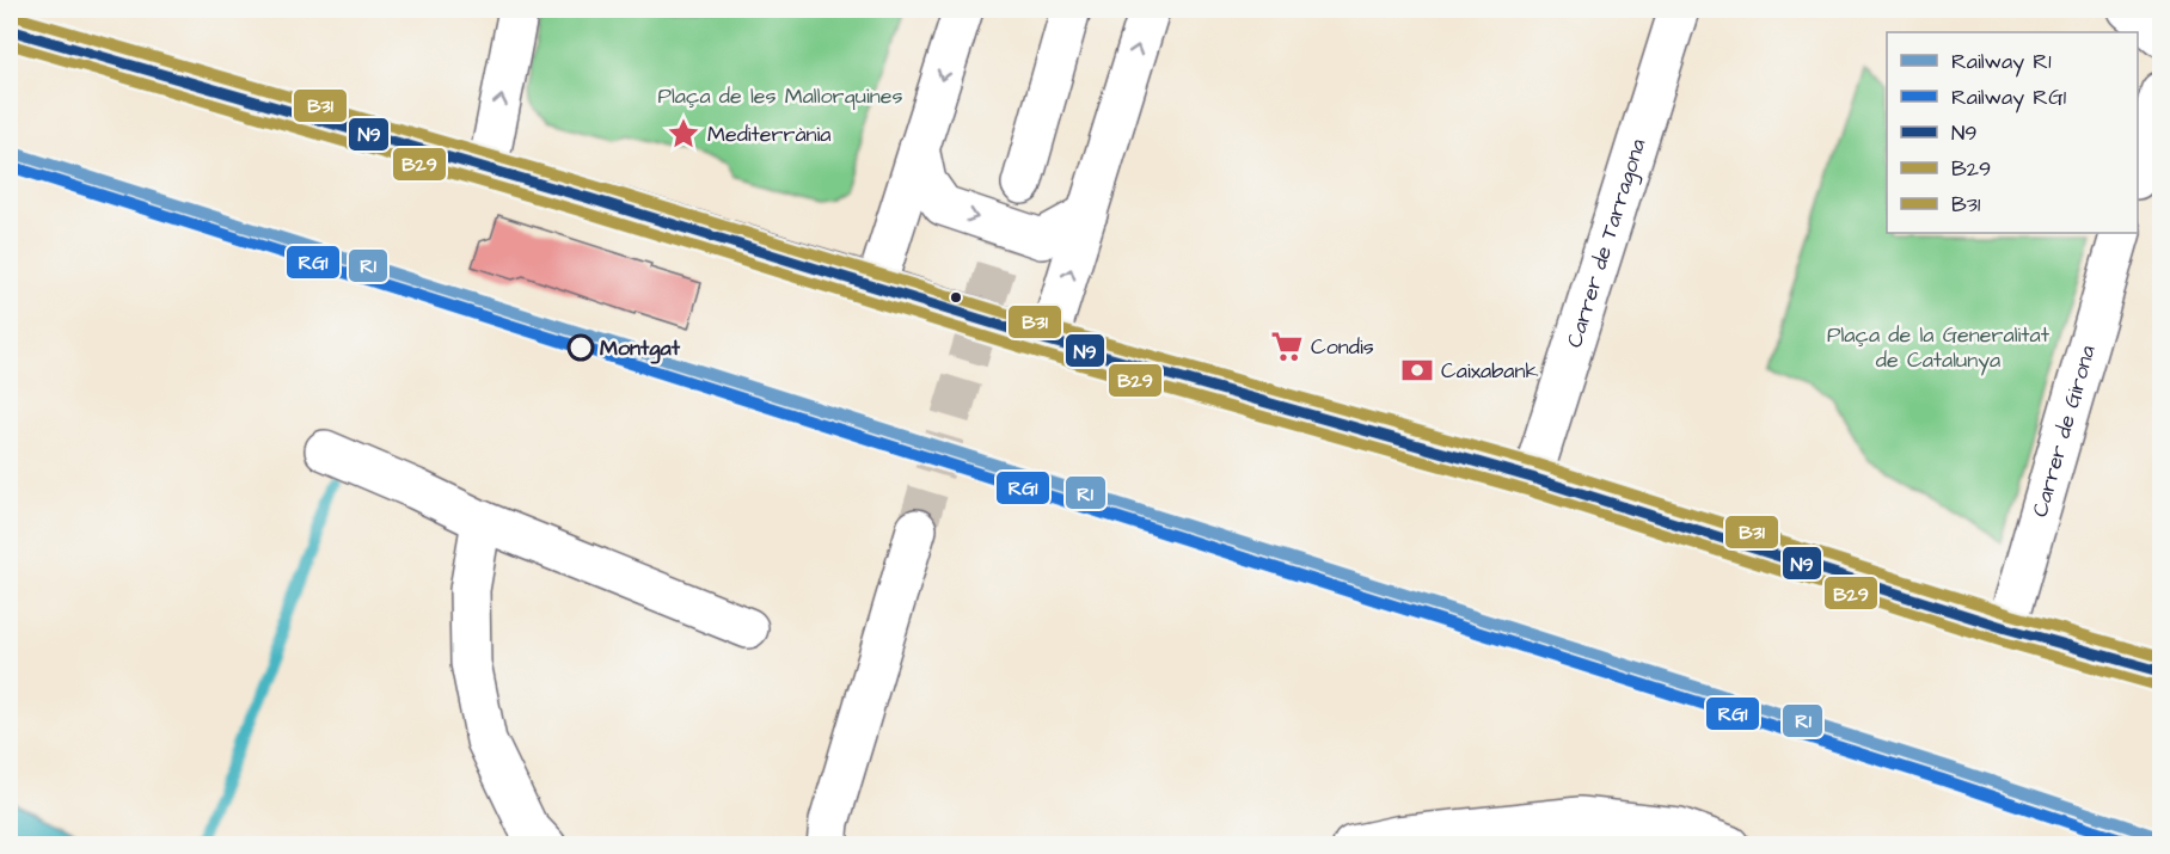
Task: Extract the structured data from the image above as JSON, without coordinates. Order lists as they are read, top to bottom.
{
  "streets": {
    "street": ["Carrer de Tarragona", "Carrer de Girona"]
  },
  "parks": ["Plaça de les Mallorquines", "Plaça de la Generalitat de Catalunya"],
  "places": {
    "place": ["Mediterrània"],
    "supermarket": ["Condis"],
    "other": ["Montgat"],
    "bank": ["Caixabank"]
  },
  "lines": [
    "transit line B31",
    "transit line N9",
    "transit line B29",
    "rail line R1",
    "rail line RG1"
  ],
  "legend": [
    "Railway R1",
    "Railway RG1",
    "N9",
    "B29",
    "B31"
  ]
}
